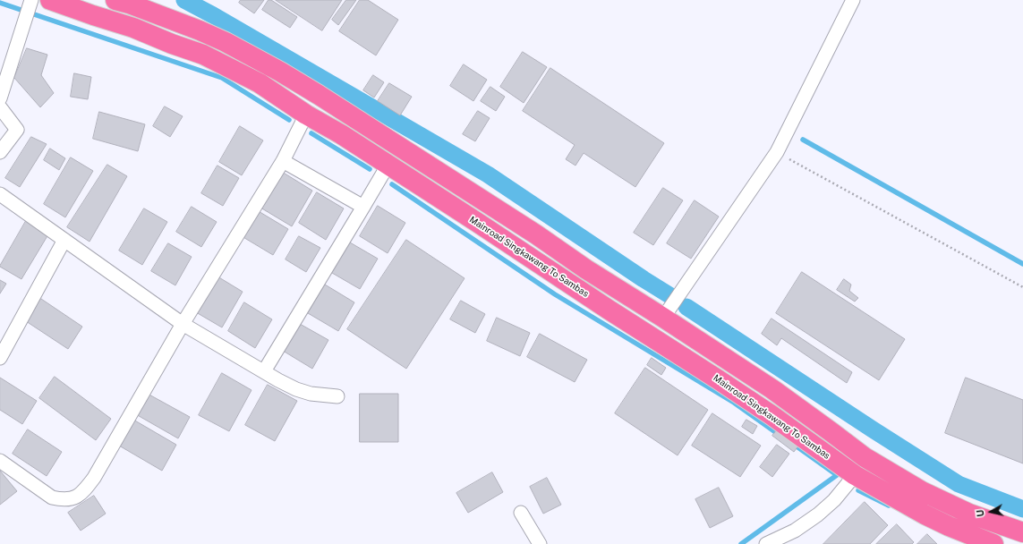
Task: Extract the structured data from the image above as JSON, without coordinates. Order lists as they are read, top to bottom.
{
  "streets": {
    "highway": ["Mainroad Singkawang To Sambas"]
  },
  "north": "left"
}
